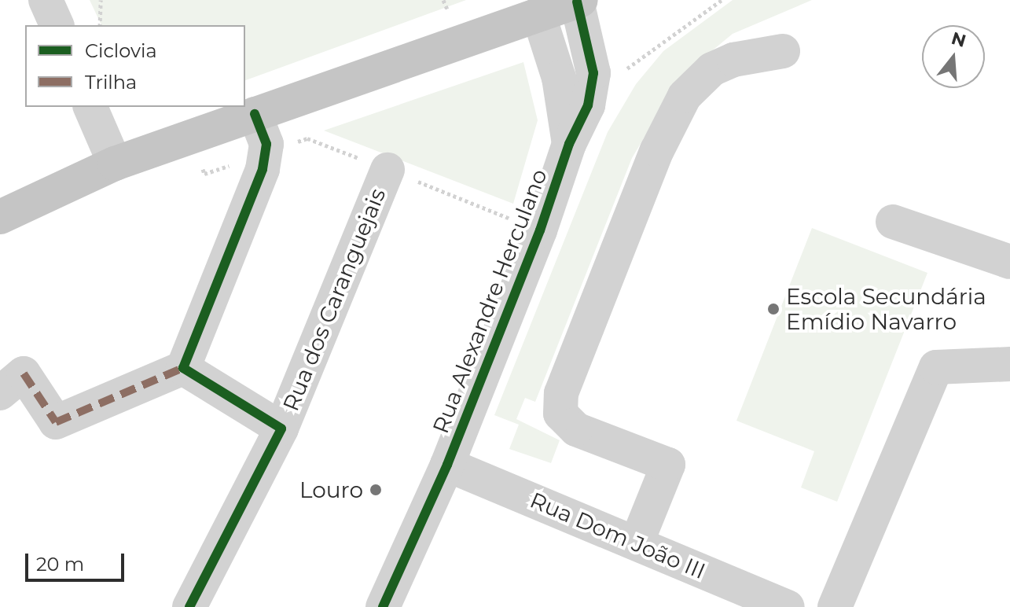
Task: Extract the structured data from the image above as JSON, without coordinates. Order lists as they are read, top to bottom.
{
  "streets": {
    "street": ["Rua dos Caranguejais", "Rua Alexandre Herculano", "Rua Dom João III"]
  },
  "crossings": [
    ["Rua Alexandre Herculano", "Rua Dom João III"]
  ],
  "places": ["Escola Secundária Emídio Navarro", "Louro"],
  "legend": ["Ciclovia", "Trilha"],
  "scale_bar": "20 m",
  "north": "top"
}
